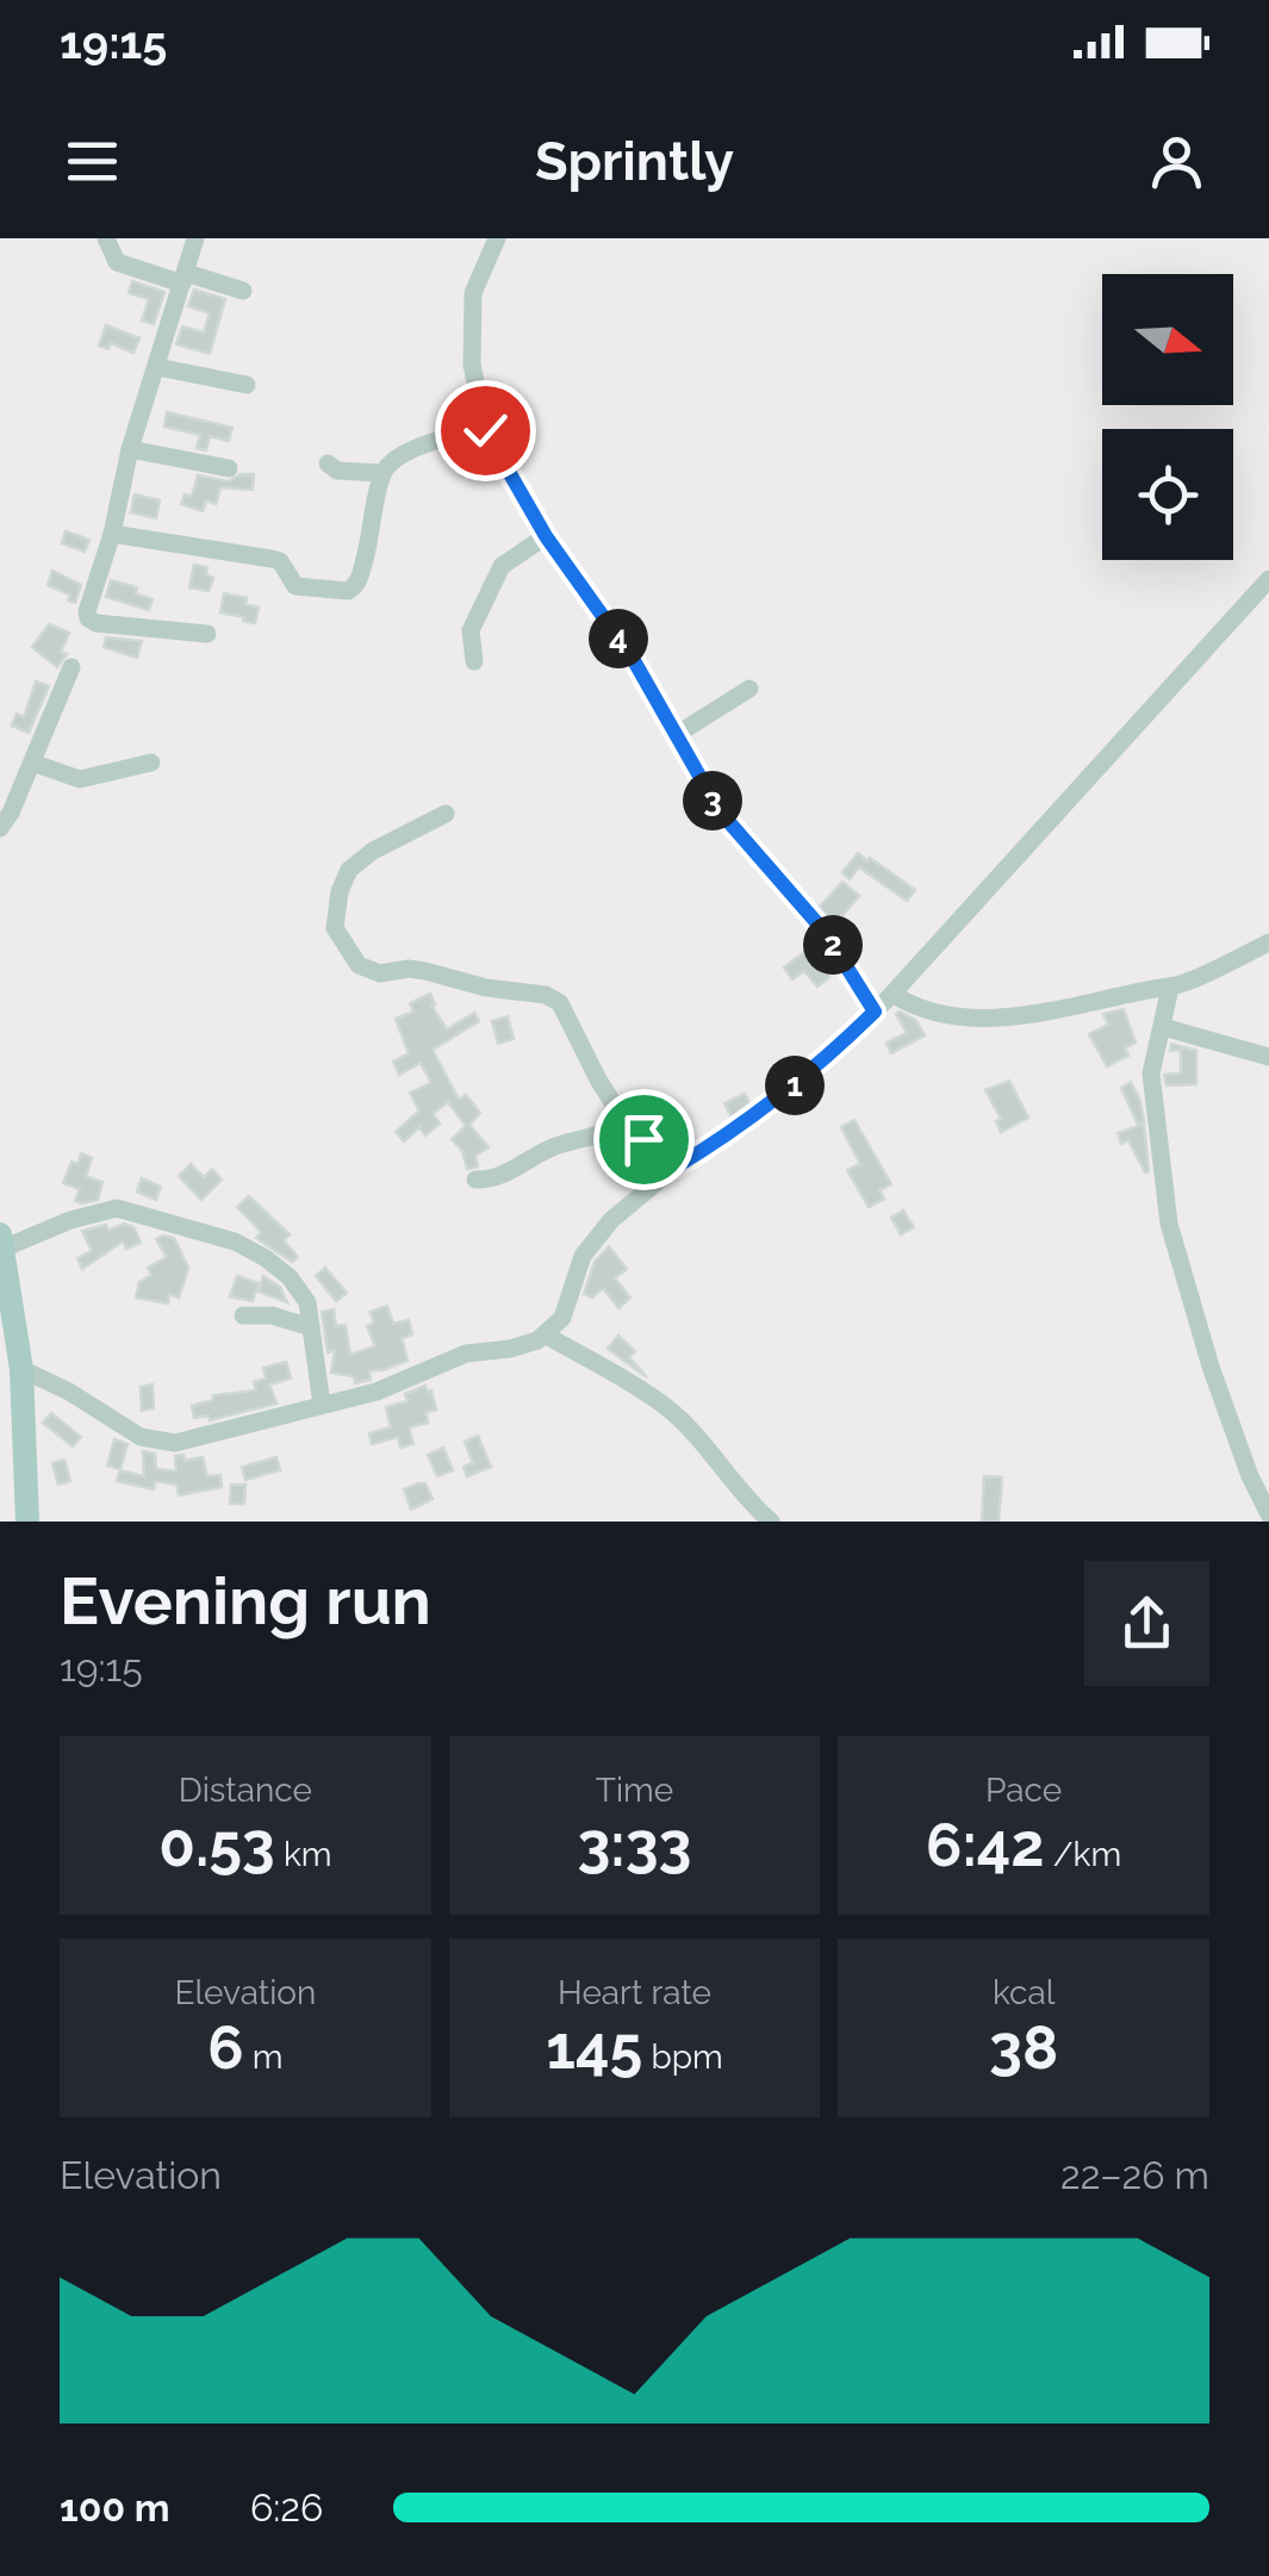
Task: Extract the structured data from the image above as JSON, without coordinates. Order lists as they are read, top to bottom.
{
  "north": "right",
  "page": {
    "status": "19:15",
    "header": "Sprintly",
    "pins": [
      "4",
      "3",
      "2",
      "1"
    ],
    "heading": ["Evening run", "19:15"],
    "stats": [
      ["Distance", "0.53 km"],
      ["Time", "3:33"],
      ["Pace", "6:42 /km"],
      ["Elevation", "6 m"],
      ["Heart rate", "145 bpm"],
      ["kcal", "38"]
    ],
    "chart": ["Elevation", "22–26 m"],
    "list": [
      {
        "name": "100 m",
        "note": "6:26"
      }
    ]
  }
}
